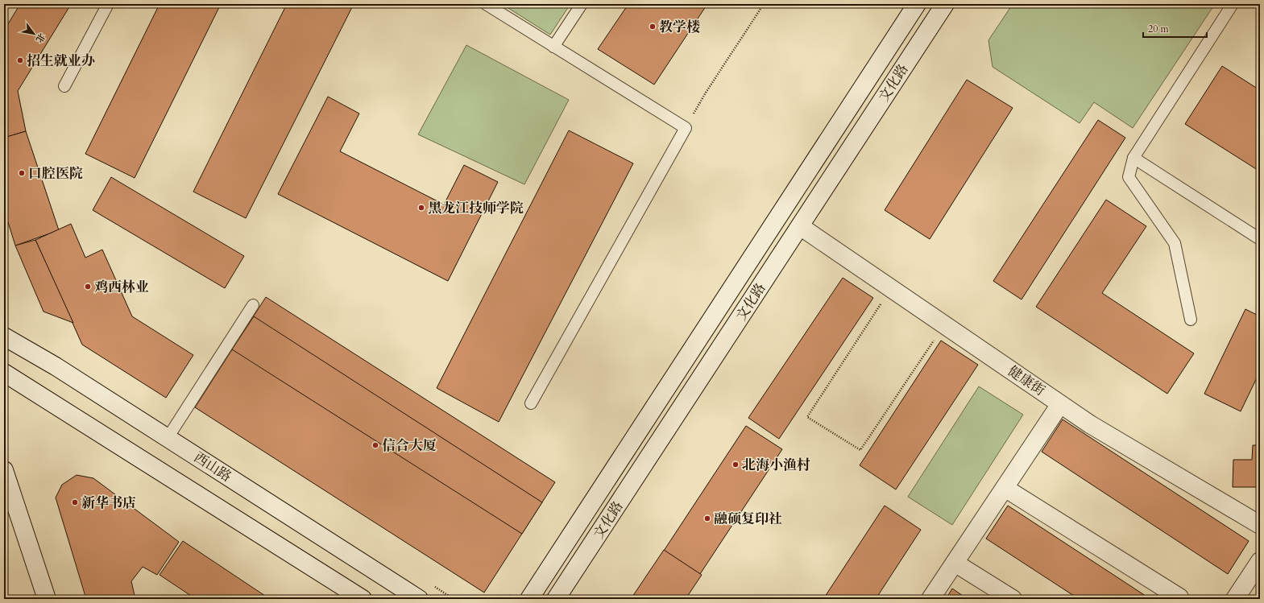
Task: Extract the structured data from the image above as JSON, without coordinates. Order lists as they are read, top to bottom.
{
  "streets": {
    "main road": ["文化路", "健康街", "西山路"]
  },
  "crossings": [
    ["文化路", "健康街"]
  ],
  "places": [
    "教学楼",
    "招生就业办",
    "口腔医院",
    "黑龙江技师学院",
    "鸡西林业",
    "信合大厦",
    "北海小渔村",
    "新华书店",
    "融硕复印社"
  ],
  "scale_bar": "20 m",
  "north": "bottom right"
}
